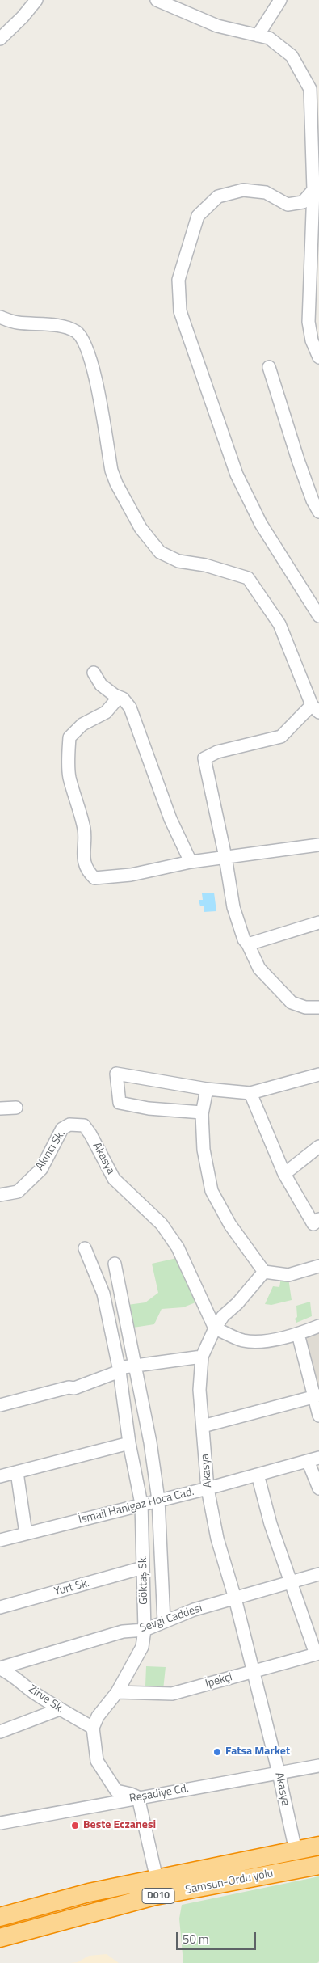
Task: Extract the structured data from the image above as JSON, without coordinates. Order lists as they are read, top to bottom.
{
  "streets": {
    "highway": ["Samsun-Ordu yolu", "D010"],
    "street": [
      "Akıncı Sk.",
      "Akasya",
      "İsmail Hanigaz Hoca Cad.",
      "Göktaş Sk.",
      "Yurt Sk.",
      "Sevgi Caddesi",
      "İpekçi",
      "Zirve Sk.",
      "Reşadiye Cd."
    ]
  },
  "crossings": [
    ["Akıncı Sk.", "Akasya"],
    ["Akasya", "İsmail Hanigaz Hoca Cad."],
    ["Akasya", "Sevgi Caddesi"],
    ["Akasya", "İpekçi"],
    ["Akasya", "Reşadiye Cd."],
    ["Akasya", "Samsun-Ordu yolu"],
    ["İsmail Hanigaz Hoca Cad.", "Göktaş Sk."],
    ["Göktaş Sk.", "Yurt Sk."],
    ["Göktaş Sk.", "Sevgi Caddesi"],
    ["Göktaş Sk.", "İpekçi"],
    ["Göktaş Sk.", "Zirve Sk."],
    ["Sevgi Caddesi", "Zirve Sk."]
  ],
  "places": ["Fatsa Market", "Beste Eczanesi"],
  "scale_bar": "50 m"
}
